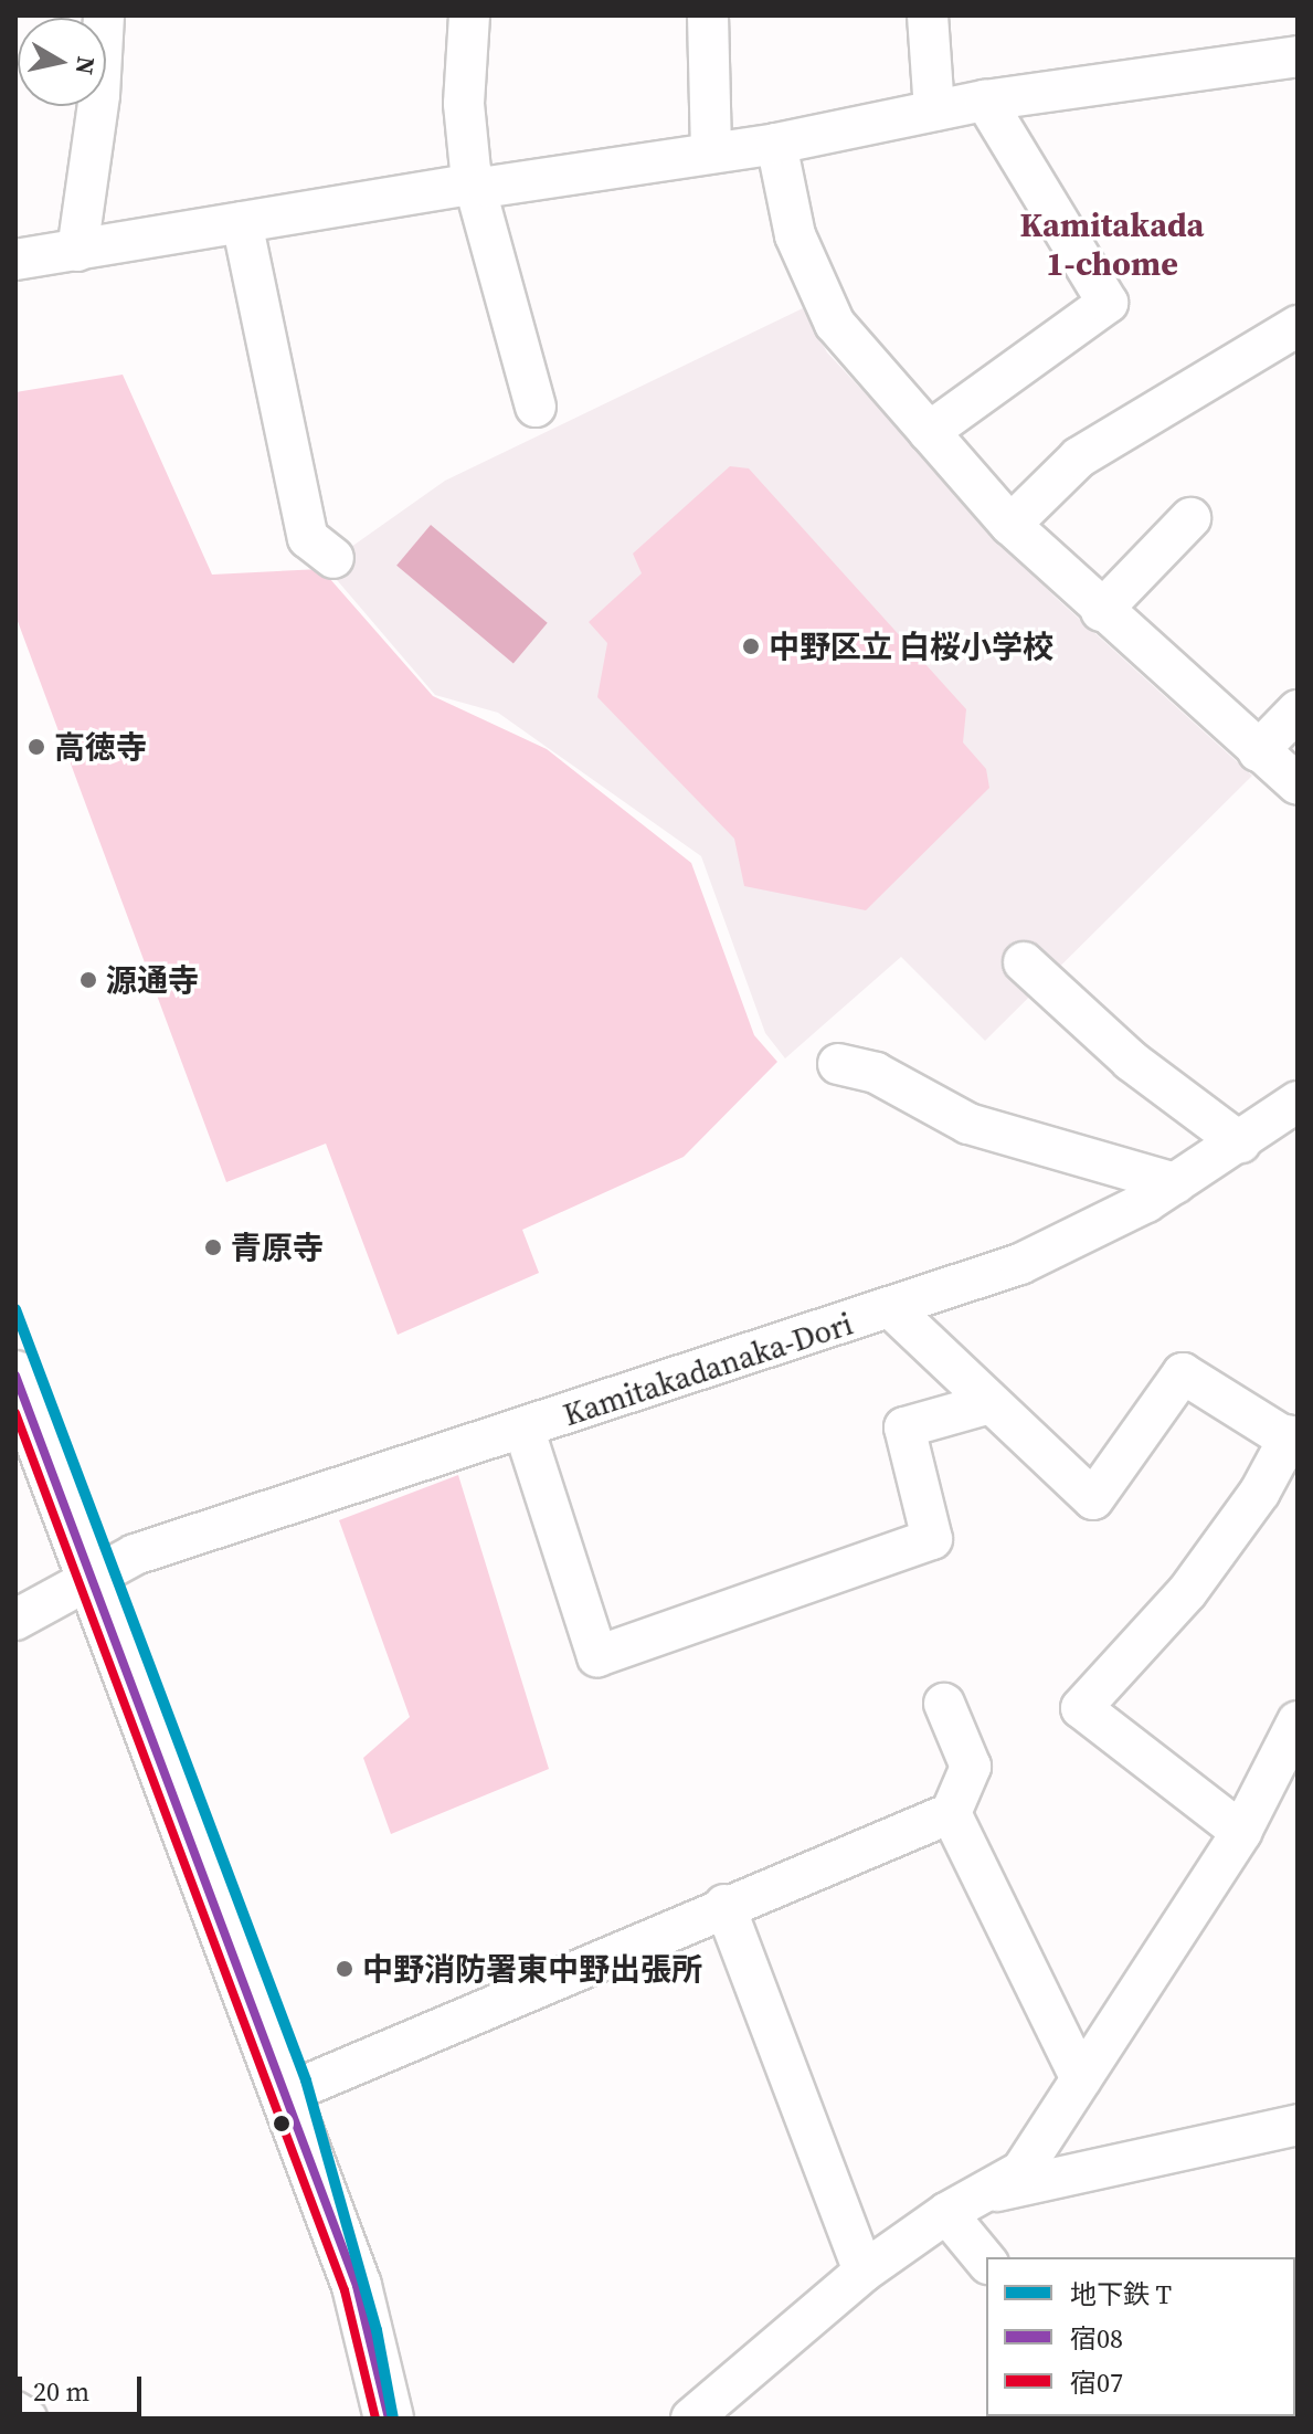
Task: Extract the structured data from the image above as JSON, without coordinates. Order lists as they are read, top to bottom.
{
  "streets": {
    "street": ["Kamitakadanaka-Dori"]
  },
  "districts": ["Kamitakada 1-chome"],
  "places": [
    "中野区立 白桜小学校",
    "高徳寺",
    "源通寺",
    "青原寺",
    "中野消防署東中野出張所"
  ],
  "lines": ["metro line T", "transit line 宿08", "transit line 宿07"],
  "legend": ["地下鉄 T", "宿08", "宿07"],
  "scale_bar": "20 m",
  "north": "right"
}
